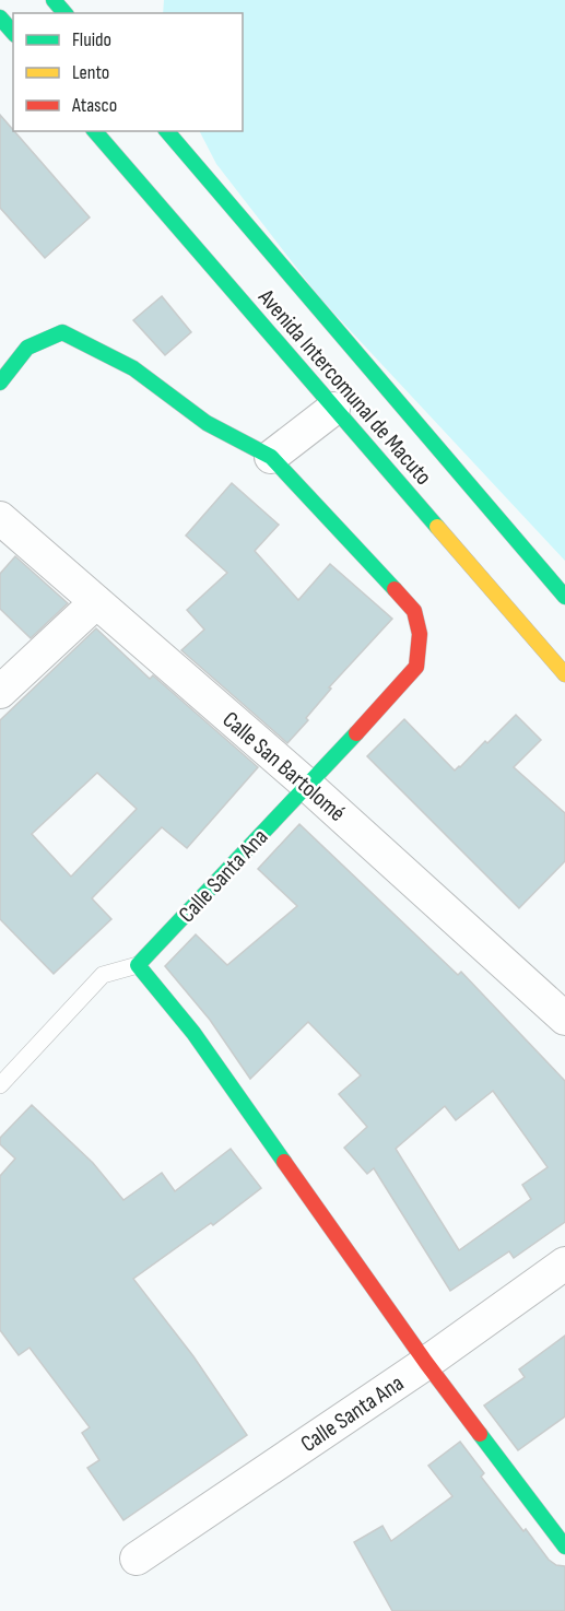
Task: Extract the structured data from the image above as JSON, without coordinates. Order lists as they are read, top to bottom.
{
  "streets": {
    "street": ["Avenida Intercomunal de Macuto", "Calle San Bartolomé", "Calle Santa Ana"]
  },
  "crossings": [
    ["Calle San Bartolomé", "Calle Santa Ana"]
  ],
  "legend": ["Fluido", "Lento", "Atasco"]
}
